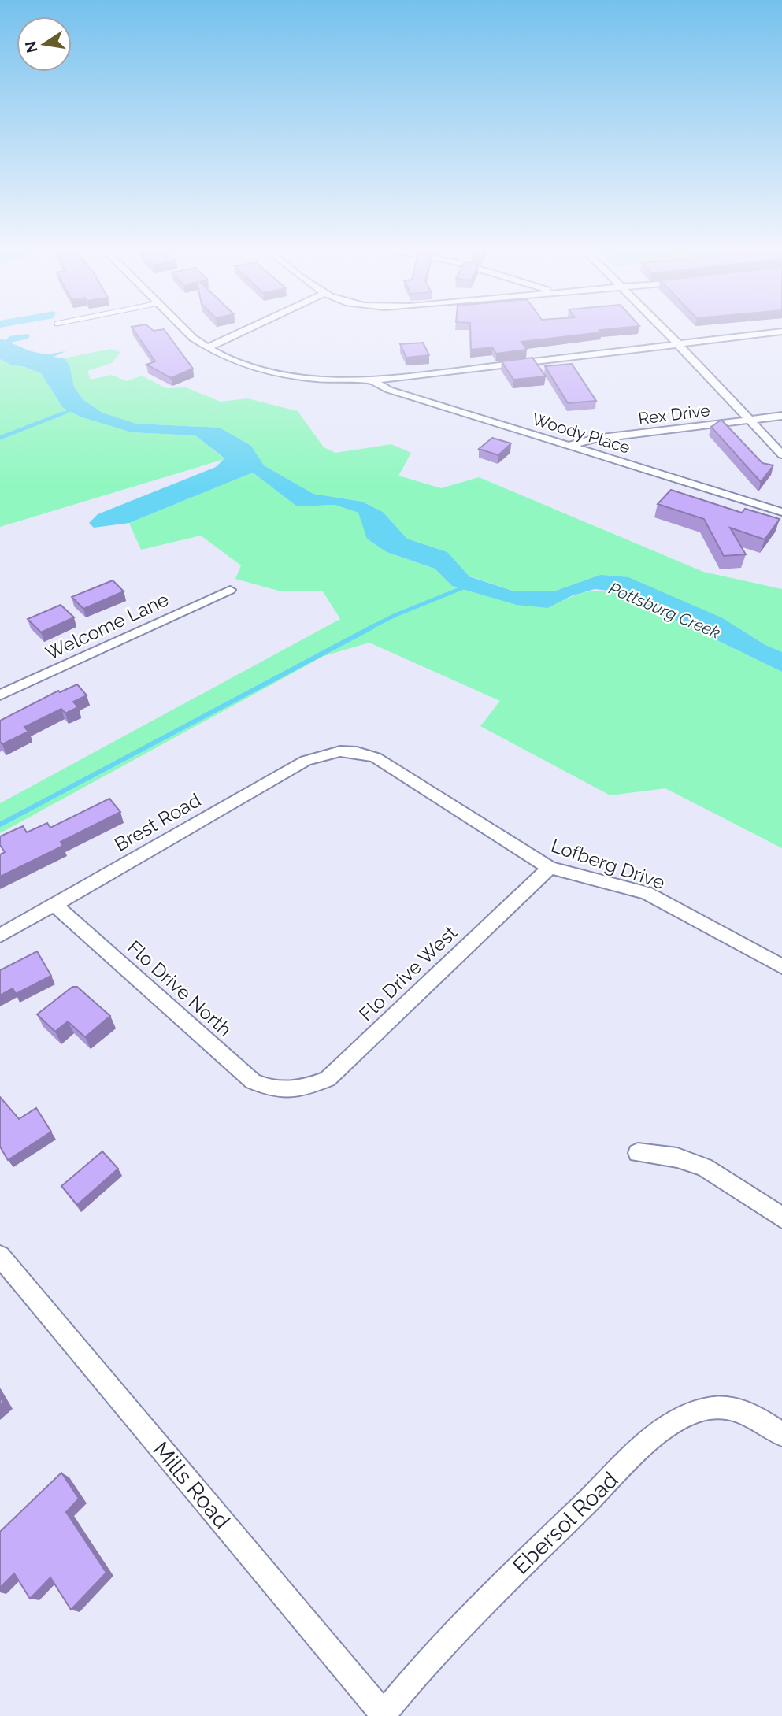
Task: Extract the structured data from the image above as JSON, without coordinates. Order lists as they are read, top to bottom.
{
  "streets": {
    "street": [
      "Rex Drive",
      "Woody Place",
      "Welcome Lane",
      "Brest Road",
      "Lofberg Drive",
      "Flo Drive West",
      "Flo Drive North",
      "Mills Road",
      "Ebersol Road"
    ]
  },
  "crossings": [
    ["Rex Drive", "Woody Place"],
    ["Brest Road", "Lofberg Drive"],
    ["Brest Road", "Flo Drive North"],
    ["Lofberg Drive", "Flo Drive West"],
    ["Flo Drive West", "Flo Drive North"],
    ["Mills Road", "Ebersol Road"]
  ],
  "water": ["Pottsburg Creek"],
  "north": "left"
}
